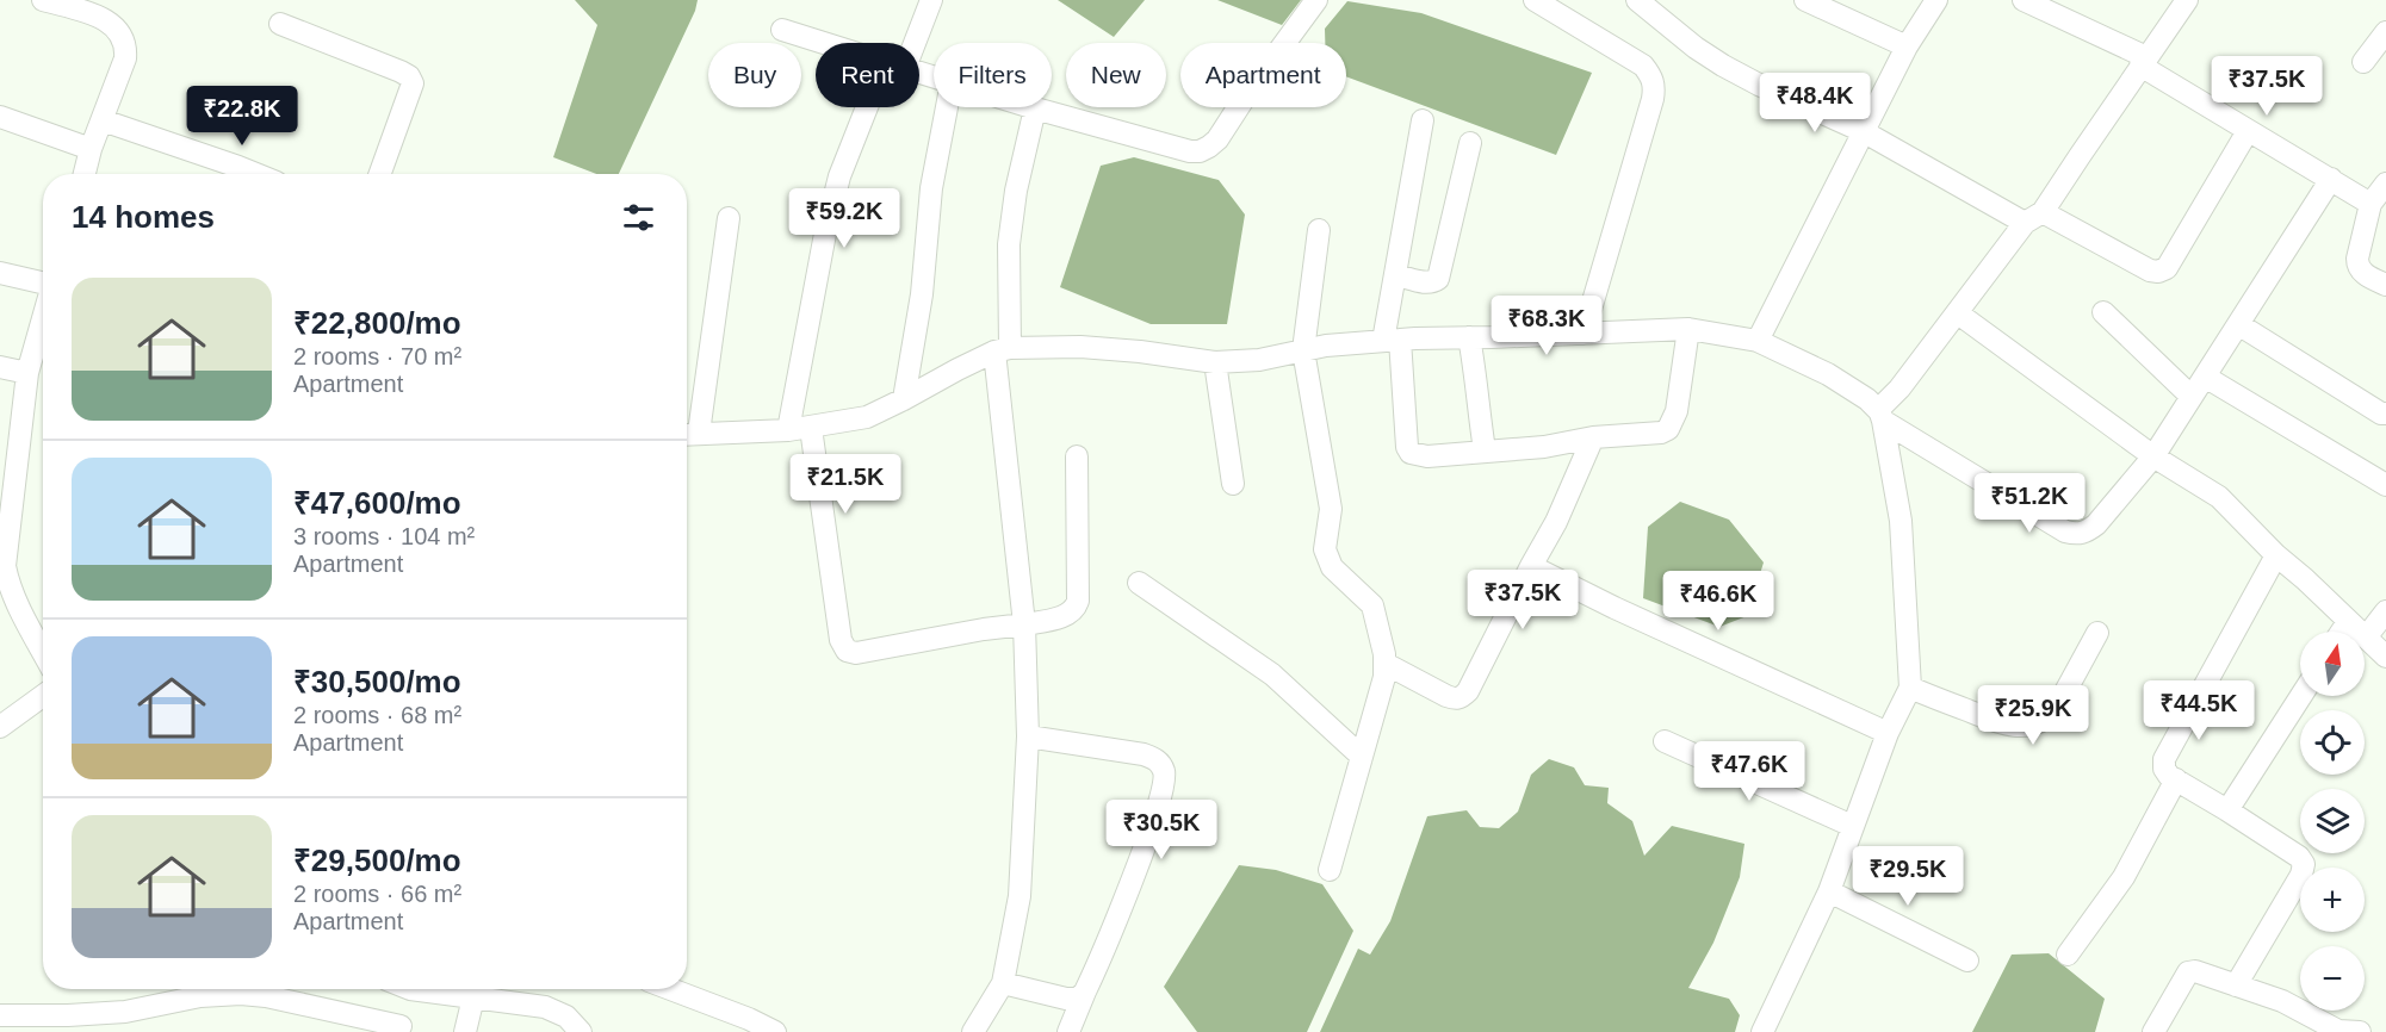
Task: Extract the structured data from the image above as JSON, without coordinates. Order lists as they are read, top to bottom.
{
  "north": "top",
  "page": {
    "chip": [
      "Buy",
      "Rent",
      "Filters",
      "New",
      "Apartment"
    ],
    "price": [
      "₹37.5K",
      "₹48.4K",
      "₹22.8K",
      "₹59.2K",
      "₹68.3K",
      "₹21.5K",
      "₹51.2K",
      "₹37.5K",
      "₹46.6K",
      "₹44.5K",
      "₹25.9K",
      "₹47.6K",
      "₹30.5K",
      "₹29.5K"
    ],
    "heading": "14 homes",
    "list": [
      {
        "name": "₹22,800/mo",
        "note": "2 rooms · 70 m² · Apartment"
      },
      {
        "name": "₹47,600/mo",
        "note": "3 rooms · 104 m² · Apartment"
      },
      {
        "name": "₹30,500/mo",
        "note": "2 rooms · 68 m² · Apartment"
      },
      {
        "name": "₹29,500/mo",
        "note": "2 rooms · 66 m² · Apartment"
      }
    ],
    "map_buttons": ["+", "−"]
  }
}
